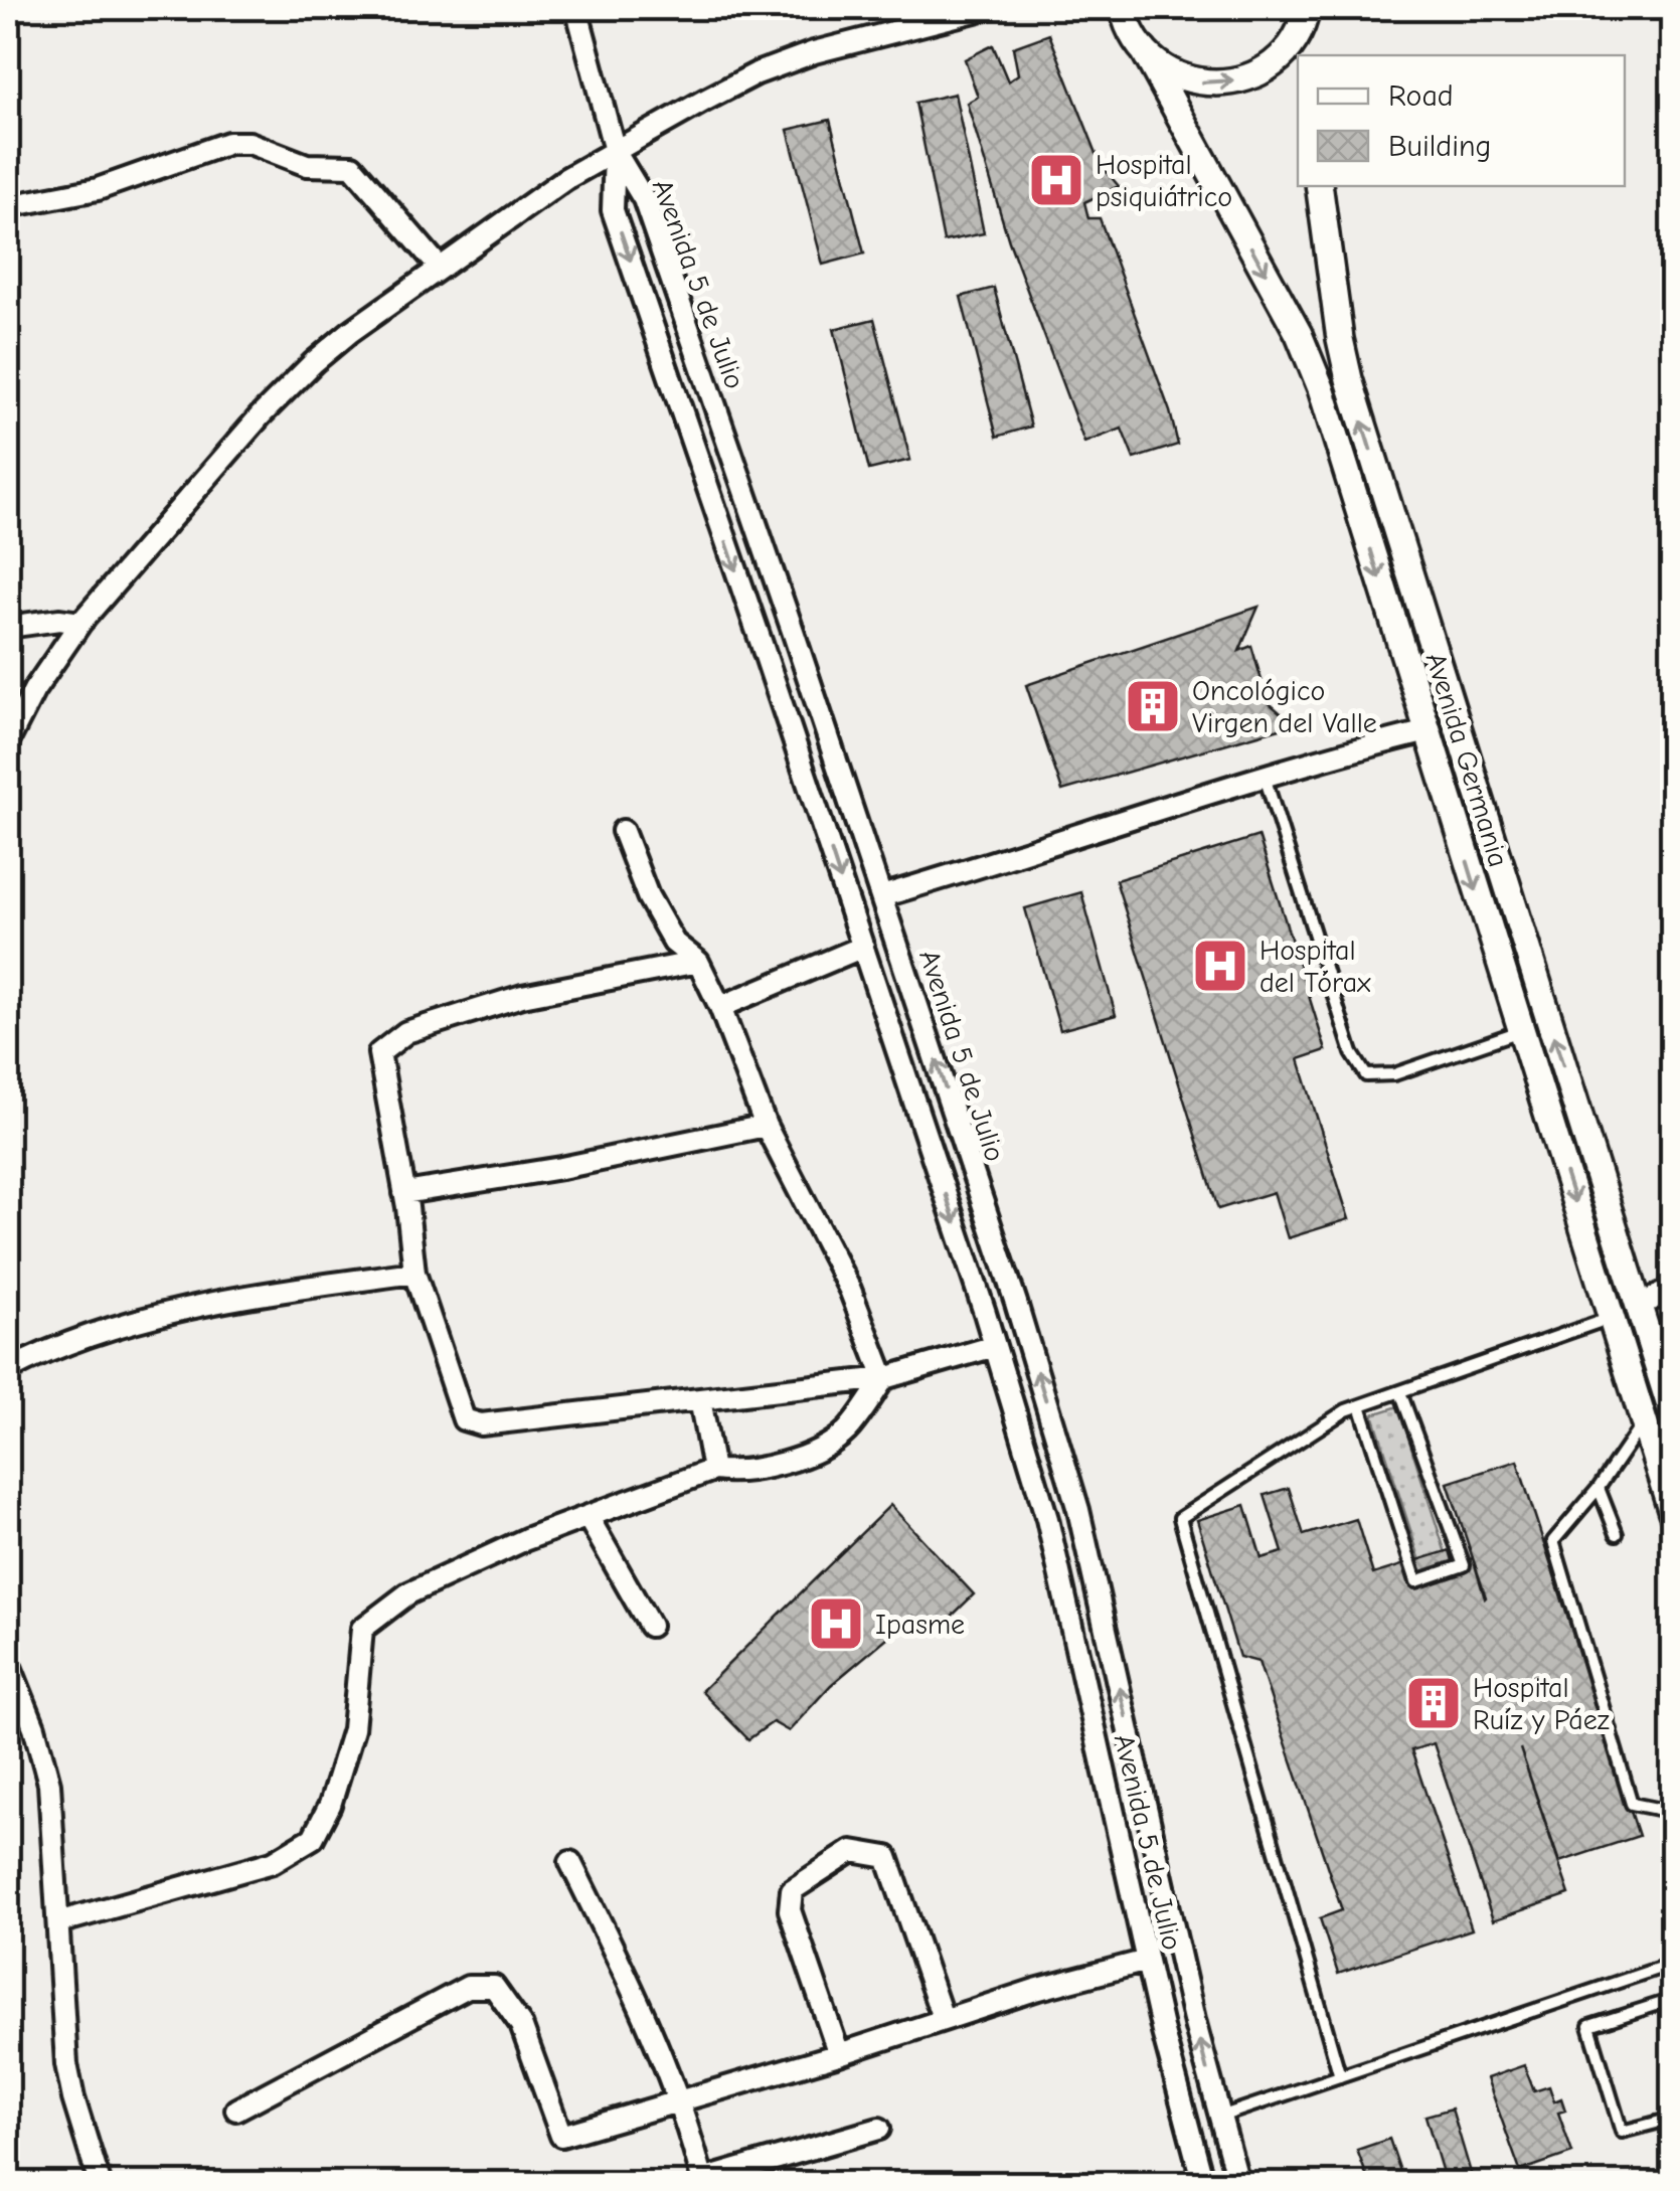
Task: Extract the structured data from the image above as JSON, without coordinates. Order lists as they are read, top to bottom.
{
  "streets": {
    "street": ["Avenida 5 de Julio", "Avenida Germania"]
  },
  "places": {
    "hospital": ["Hospital psiquiátrico", "Hospital del Tórax", "Ipasme"],
    "building": ["Oncológico Virgen del Valle", "Hospital Ruíz y Páez"]
  },
  "legend": ["Road", "Building"]
}
